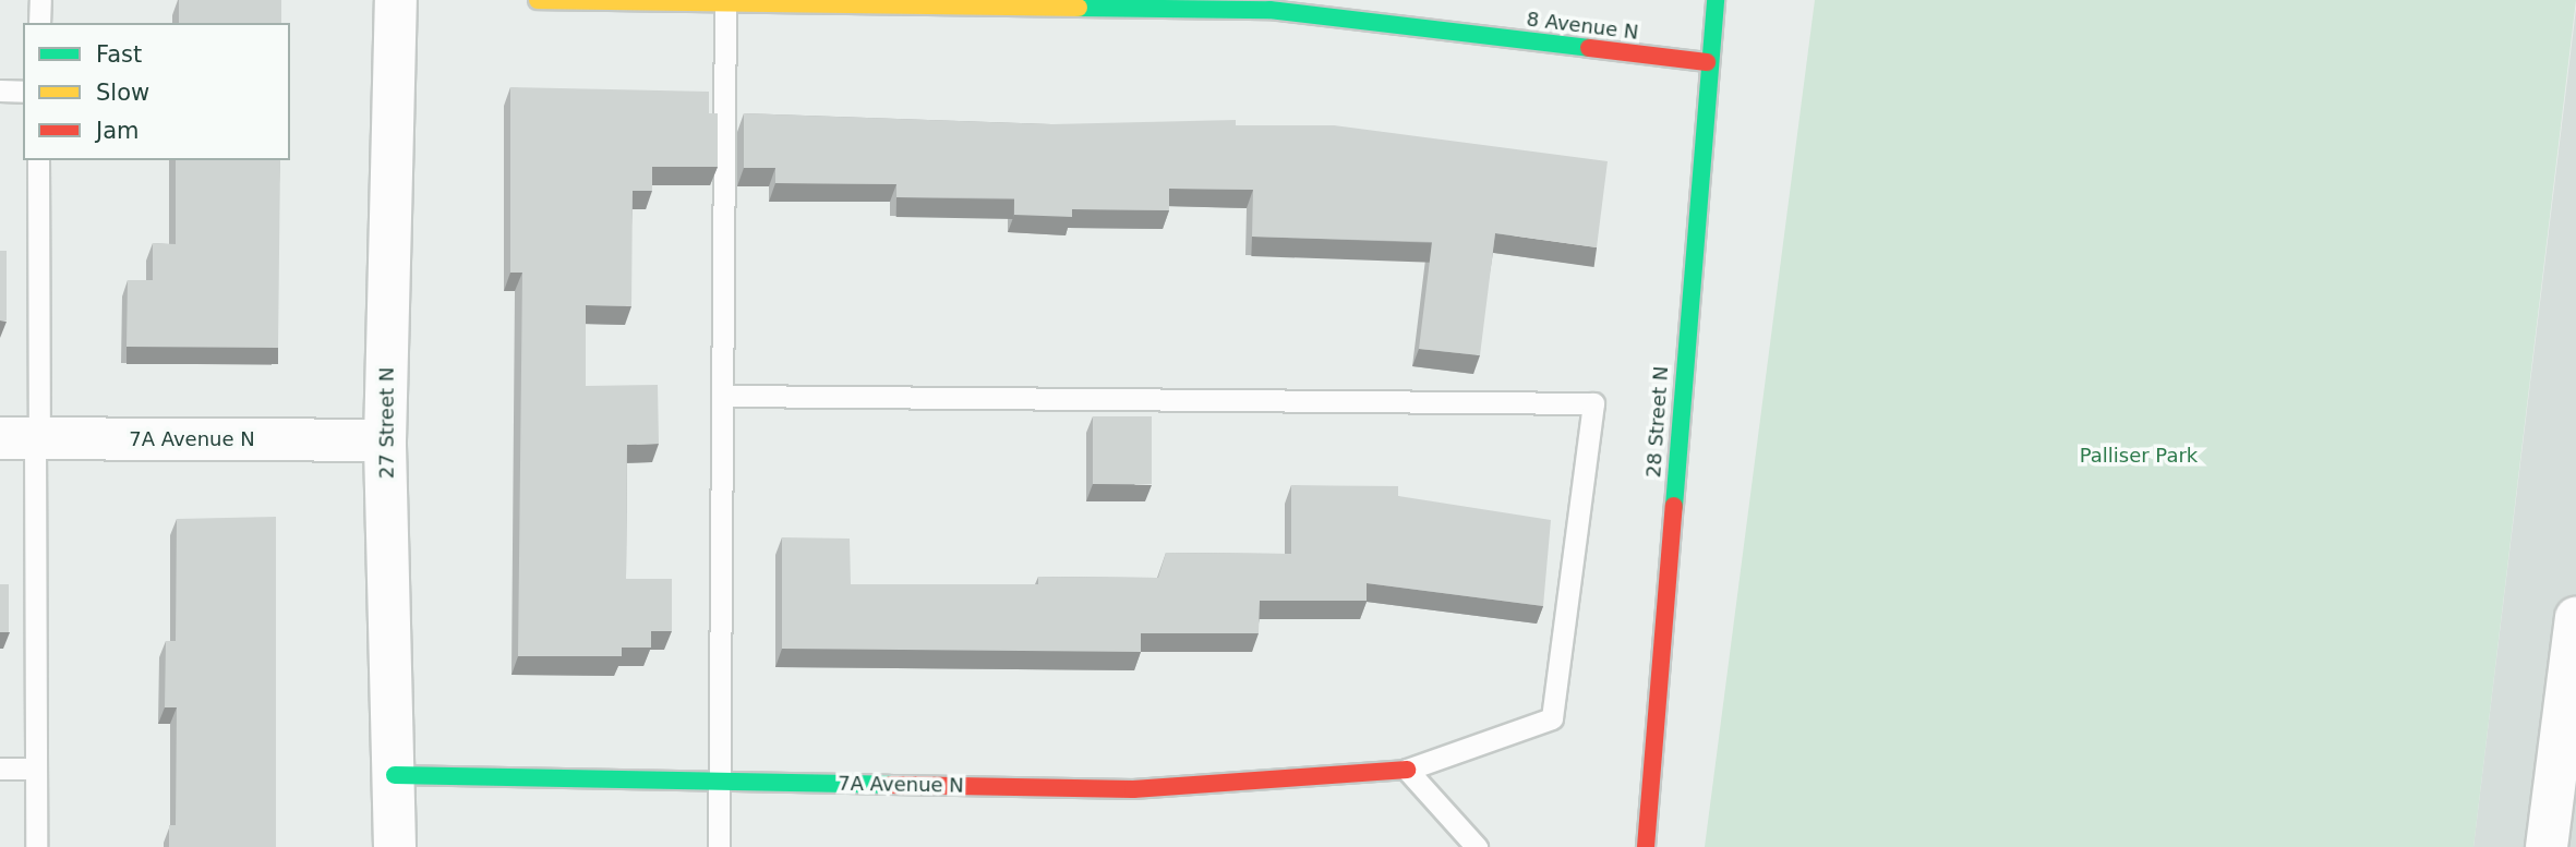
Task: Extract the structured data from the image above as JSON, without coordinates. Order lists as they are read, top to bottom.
{
  "streets": {
    "street": [
      "8 Avenue N",
      "28 Street N",
      "27 Street N",
      "7A Avenue N"
    ]
  },
  "crossings": [
    ["8 Avenue N", "28 Street N"],
    ["27 Street N", "7A Avenue N"]
  ],
  "parks": ["Palliser Park"],
  "legend": ["Fast", "Slow", "Jam"]
}
